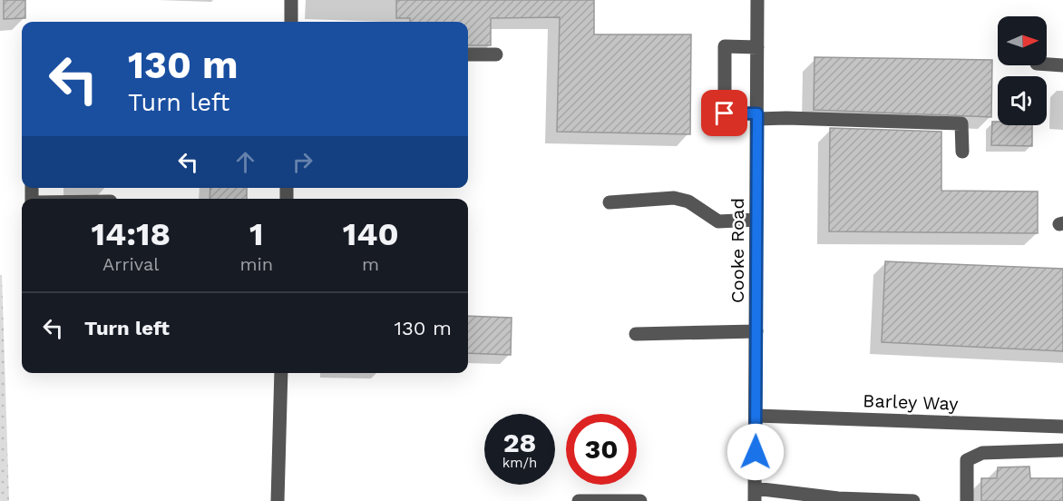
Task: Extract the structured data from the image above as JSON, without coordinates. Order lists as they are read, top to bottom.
{
  "streets": {
    "street": ["Cooke Road", "Barley Way"]
  },
  "crossings": [
    ["Cooke Road", "Barley Way"]
  ],
  "north": "right",
  "page": {
    "turn": ["130 m", "Turn left"],
    "eta": [
      "14:18",
      "Arrival",
      "1",
      "min",
      "140",
      "m"
    ],
    "list": [
      {
        "name": "Turn left",
        "value": "130 m"
      }
    ],
    "speed": "28 km/h",
    "limit": "30"
  }
}
